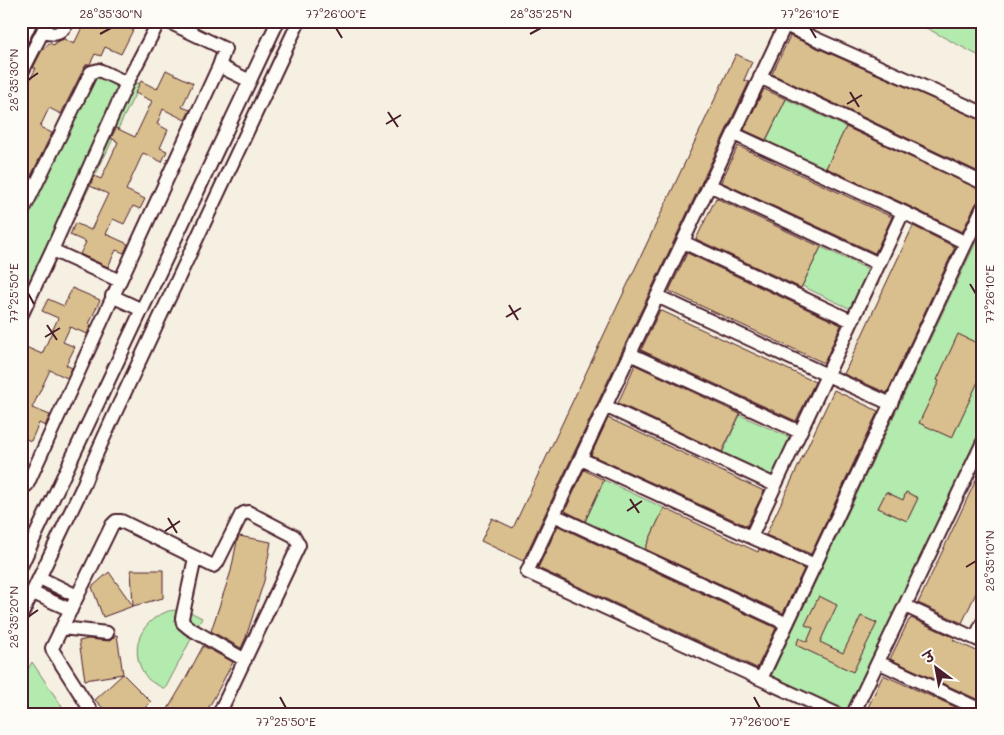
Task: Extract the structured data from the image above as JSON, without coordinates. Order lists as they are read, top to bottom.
{
  "north": "top left",
  "coordinates": [
    "28°35'30\"N",
    "77°26'00\"E",
    "28°35'25\"N",
    "77°26'10\"E",
    "77°25'50\"E",
    "28°35'10\"N",
    "28°35'20\"N"
  ]
}
